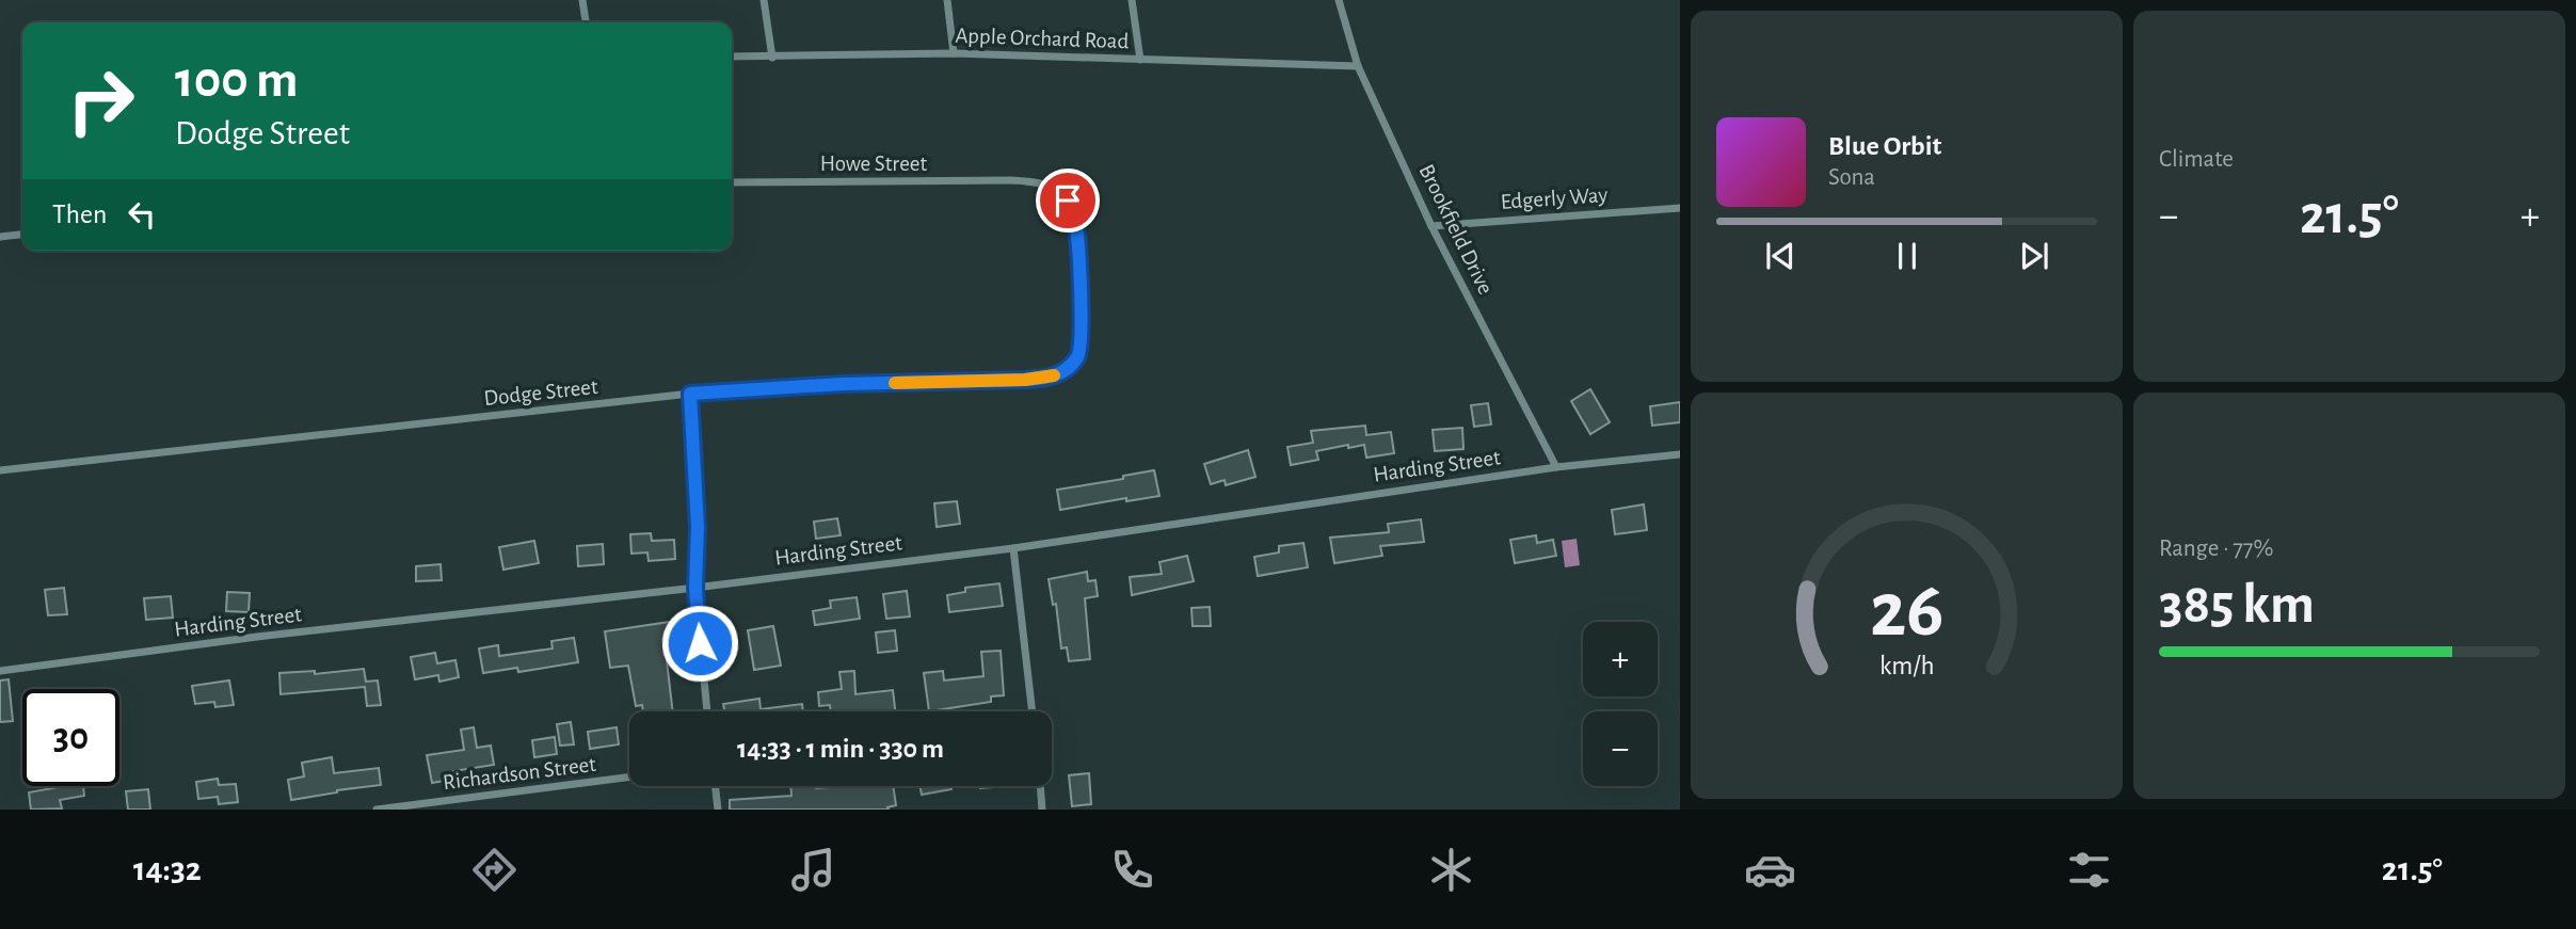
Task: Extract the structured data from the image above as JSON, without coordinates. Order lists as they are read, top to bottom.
{
  "streets": {
    "street": [
      "Apple Orchard Road",
      "Howe Street",
      "Edgerly Way",
      "Brookfield Drive",
      "Dodge Street",
      "Harding Street",
      "Richardson Street"
    ]
  },
  "crossings": [
    ["Apple Orchard Road", "Brookfield Drive"],
    ["Howe Street", "Dodge Street"],
    ["Edgerly Way", "Brookfield Drive"],
    ["Brookfield Drive", "Harding Street"]
  ],
  "page": {
    "tile": [
      "Climate",
      ["Range · 77%", "385 km"]
    ],
    "turn": ["100 m", "Dodge Street"],
    "song": ["Blue Orbit", "Sona"],
    "then": "Then",
    "heat": ["−", "21.5°", "+"],
    "map_buttons": ["+", "−"],
    "limit": "30",
    "trip": "14:33 · 1 min · 330 m",
    "tabs": ["14:32", "21.5°"],
    "gauge": ["26", "km/h"]
  }
}
